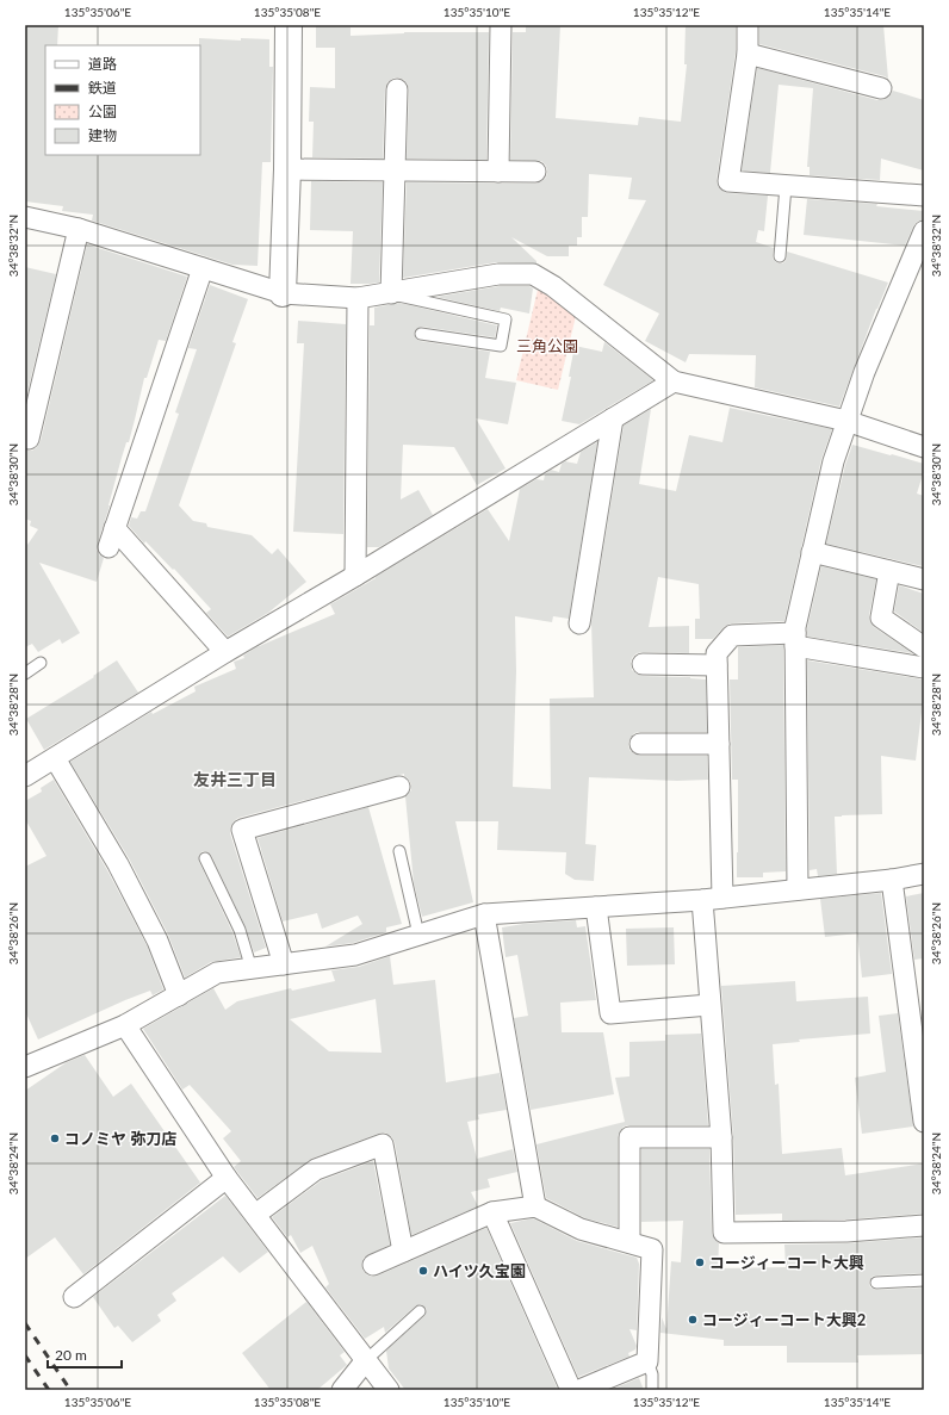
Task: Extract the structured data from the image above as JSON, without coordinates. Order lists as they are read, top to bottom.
{
  "districts": ["友井三丁目"],
  "parks": ["三角公園"],
  "places": [
    "コノミヤ 弥刀店",
    "コージィーコート大興",
    "ハイツ久宝園",
    "コージィーコート大興2"
  ],
  "legend": [
    "道路",
    "鉄道",
    "公園",
    "建物"
  ],
  "scale_bar": "20 m",
  "coordinates": [
    "135°35'06\"E",
    "135°35'08\"E",
    "135°35'10\"E",
    "135°35'12\"E",
    "135°35'14\"E",
    "34°38'32\"N",
    "34°38'30\"N",
    "34°38'28\"N",
    "34°38'26\"N",
    "34°38'24\"N"
  ]
}
